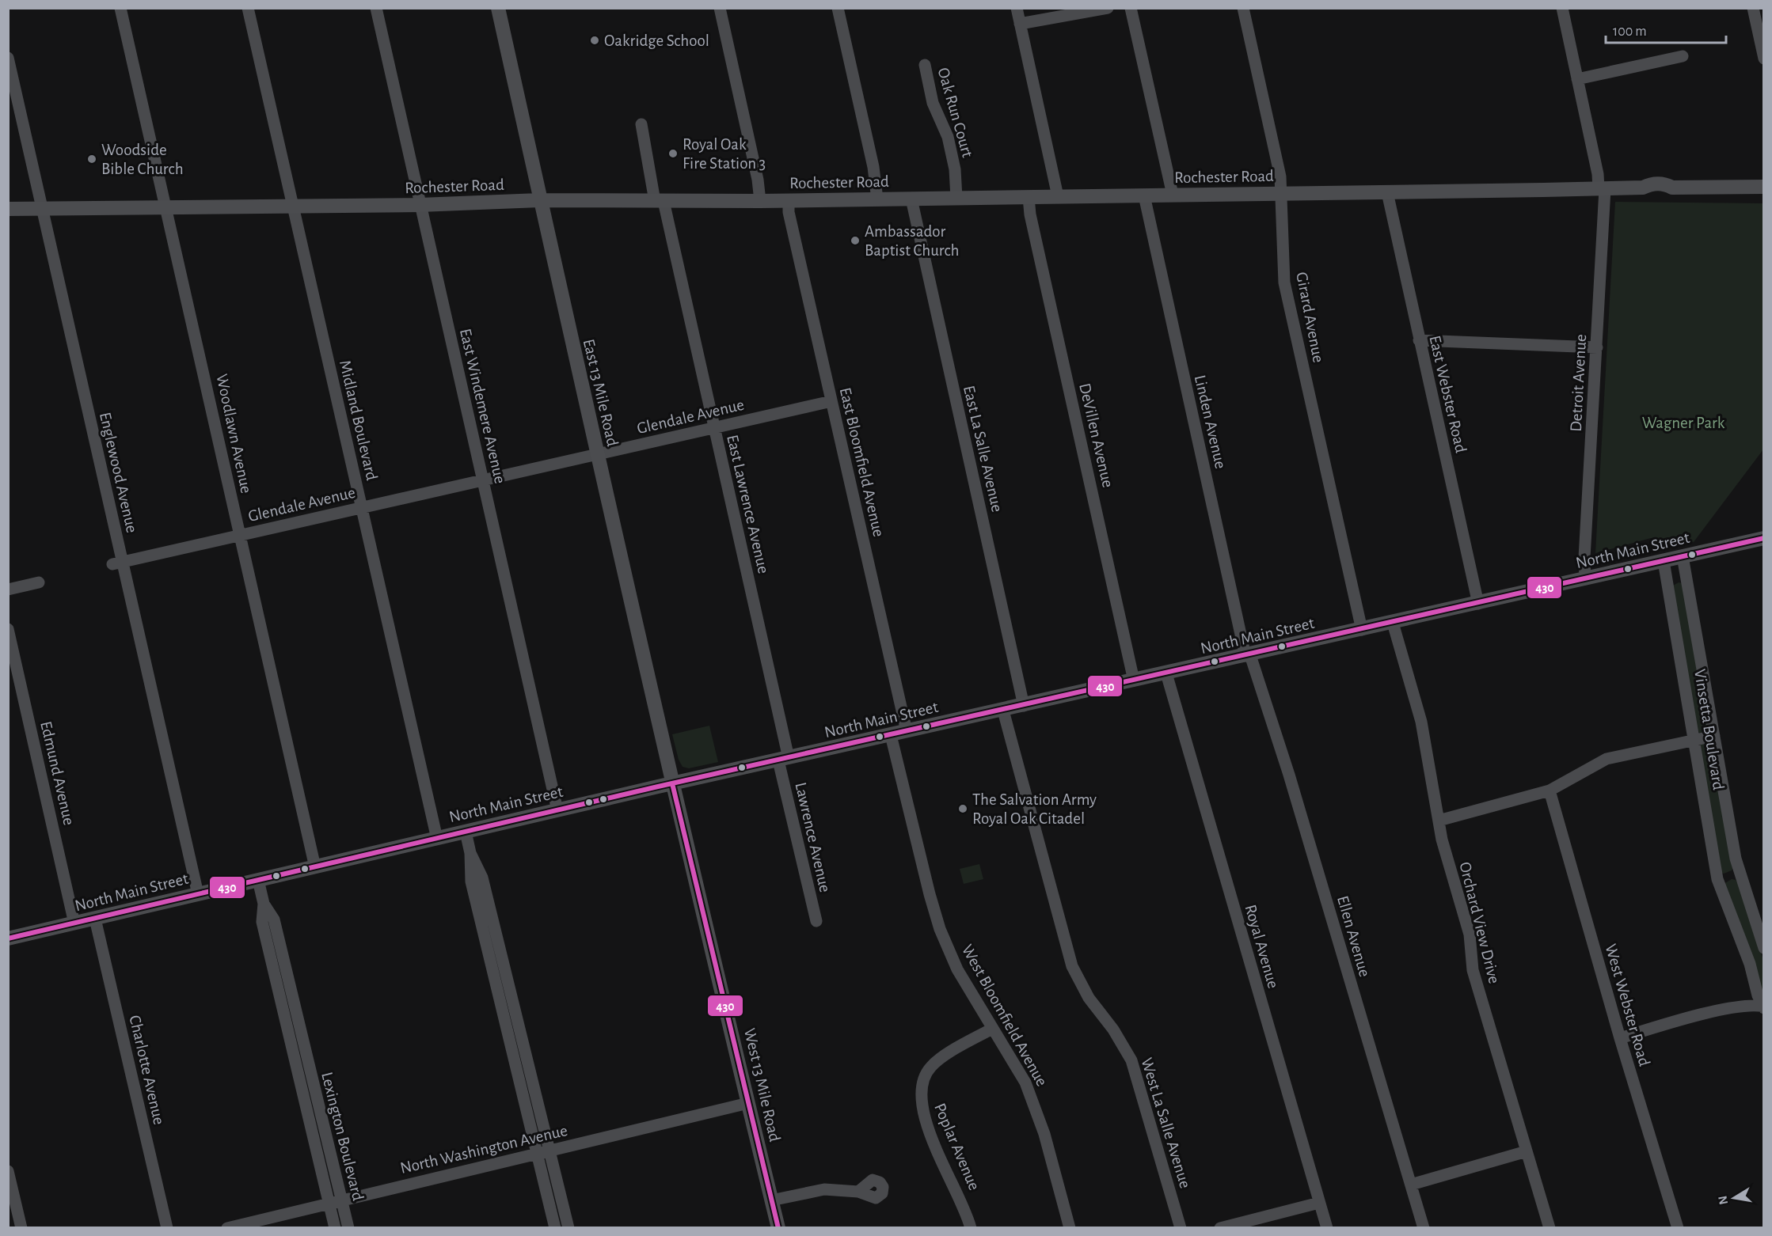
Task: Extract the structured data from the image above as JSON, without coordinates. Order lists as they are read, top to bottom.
{
  "streets": {
    "main road": [
      "Rochester Road",
      "East 13 Mile Road",
      "North Main Street",
      "West 13 Mile Road"
    ],
    "street": [
      "Oak Run Court",
      "Girard Avenue",
      "Detroit Avenue",
      "East Webster Road",
      "East Windemere Avenue",
      "Glendale Avenue",
      "Midland Boulevard",
      "Linden Avenue",
      "Woodlawn Avenue",
      "DeVillen Avenue",
      "East La Salle Avenue",
      "East Bloomfield Avenue",
      "Englewood Avenue",
      "East Lawrence Avenue",
      "Vinsetta Boulevard",
      "Edmund Avenue",
      "Lawrence Avenue",
      "Orchard View Drive",
      "Ellen Avenue",
      "Royal Avenue",
      "West Webster Road",
      "West Bloomfield Avenue",
      "Charlotte Avenue",
      "West La Salle Avenue",
      "Lexington Boulevard",
      "Poplar Avenue",
      "North Washington Avenue"
    ]
  },
  "crossings": [
    ["Oak Run Court", "Rochester Road"],
    ["Rochester Road", "Girard Avenue"],
    ["Rochester Road", "Detroit Avenue"],
    ["Rochester Road", "East 13 Mile Road"],
    ["Rochester Road", "East Webster Road"],
    ["Rochester Road", "East Windemere Avenue"],
    ["Rochester Road", "Midland Boulevard"],
    ["Rochester Road", "Linden Avenue"],
    ["Rochester Road", "Woodlawn Avenue"],
    ["Rochester Road", "DeVillen Avenue"],
    ["Rochester Road", "East La Salle Avenue"],
    ["Rochester Road", "East Bloomfield Avenue"],
    ["Rochester Road", "Englewood Avenue"],
    ["Rochester Road", "East Lawrence Avenue"],
    ["Girard Avenue", "North Main Street"],
    ["Detroit Avenue", "North Main Street"],
    ["East 13 Mile Road", "Glendale Avenue"],
    ["East 13 Mile Road", "North Main Street"],
    ["East 13 Mile Road", "West 13 Mile Road"],
    ["East Webster Road", "North Main Street"],
    ["East Windemere Avenue", "Glendale Avenue"],
    ["East Windemere Avenue", "North Main Street"],
    ["Glendale Avenue", "Midland Boulevard"],
    ["Glendale Avenue", "Woodlawn Avenue"],
    ["Glendale Avenue", "East Bloomfield Avenue"],
    ["Glendale Avenue", "Englewood Avenue"],
    ["Glendale Avenue", "East Lawrence Avenue"],
    ["Midland Boulevard", "North Main Street"],
    ["Linden Avenue", "North Main Street"],
    ["Linden Avenue", "Ellen Avenue"],
    ["Woodlawn Avenue", "North Main Street"],
    ["DeVillen Avenue", "North Main Street"],
    ["East La Salle Avenue", "North Main Street"],
    ["East Bloomfield Avenue", "North Main Street"],
    ["Englewood Avenue", "North Main Street"],
    ["East Lawrence Avenue", "North Main Street"],
    ["East Lawrence Avenue", "Lawrence Avenue"],
    ["North Main Street", "Vinsetta Boulevard"],
    ["North Main Street", "Edmund Avenue"],
    ["North Main Street", "Lawrence Avenue"],
    ["North Main Street", "Orchard View Drive"],
    ["North Main Street", "Ellen Avenue"],
    ["North Main Street", "Royal Avenue"],
    ["North Main Street", "West Bloomfield Avenue"],
    ["North Main Street", "Charlotte Avenue"],
    ["North Main Street", "West 13 Mile Road"],
    ["North Main Street", "West La Salle Avenue"],
    ["North Main Street", "Lexington Boulevard"],
    ["West Bloomfield Avenue", "Poplar Avenue"],
    ["West 13 Mile Road", "North Washington Avenue"],
    ["Lexington Boulevard", "North Washington Avenue"]
  ],
  "parks": ["Wagner Park"],
  "places": [
    "Oakridge School",
    "Royal Oak Fire Station 3",
    "Woodside Bible Church",
    "Ambassador Baptist Church",
    "The Salvation Army Royal Oak Citadel"
  ],
  "lines": ["transit line 430"],
  "scale_bar": "100 m",
  "north": "left"
}
